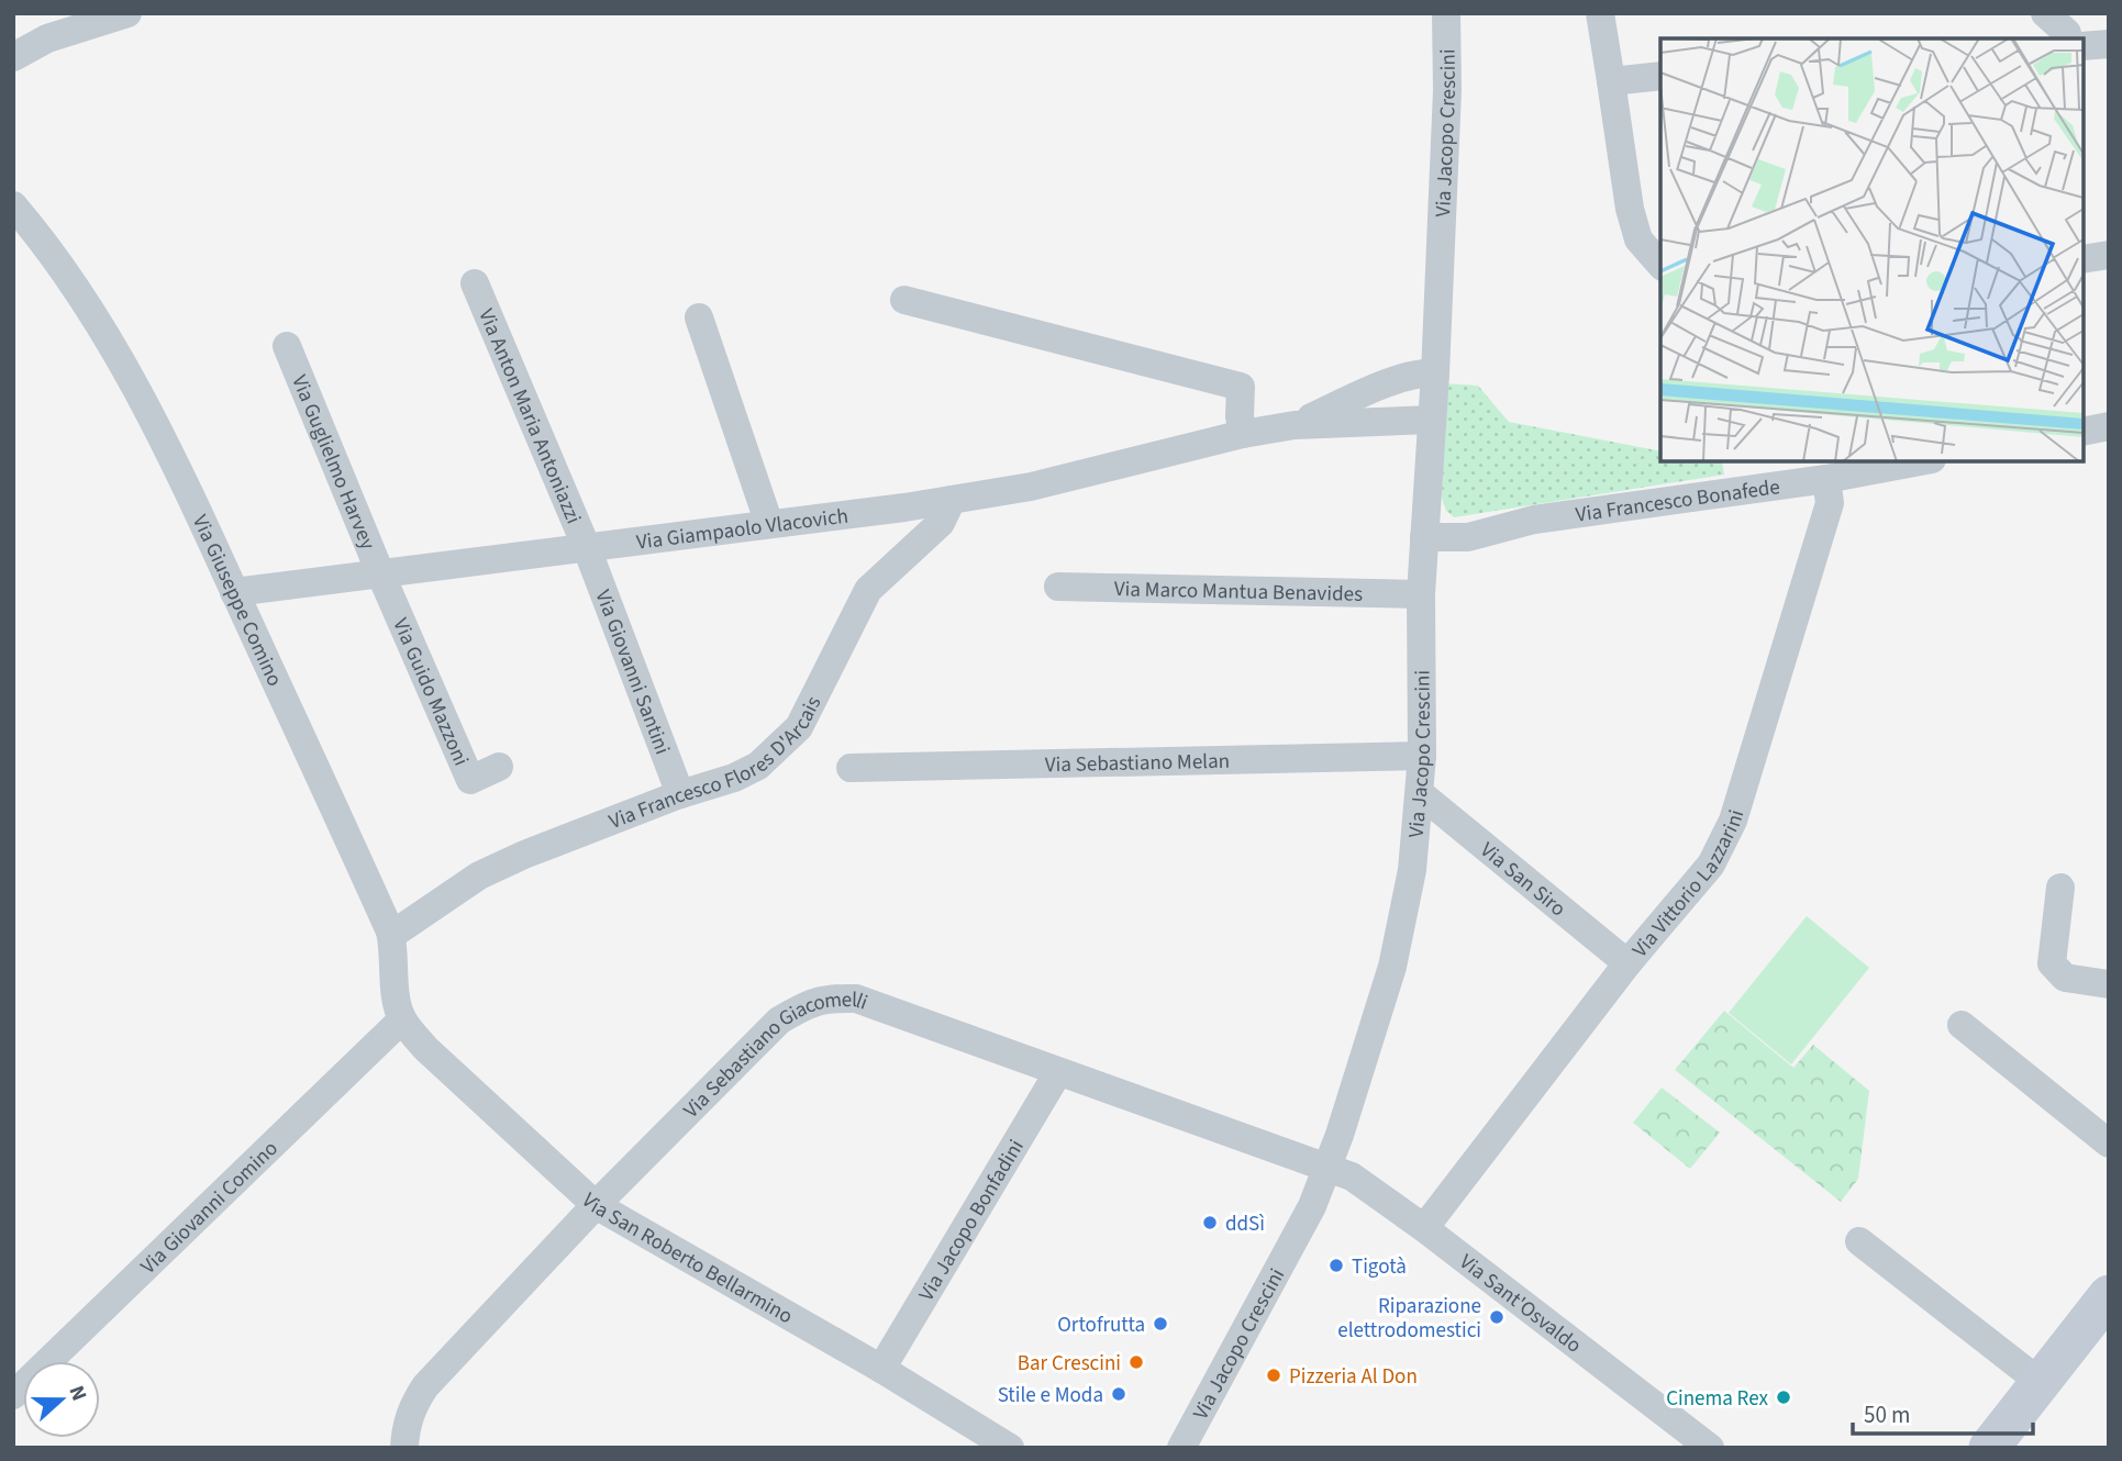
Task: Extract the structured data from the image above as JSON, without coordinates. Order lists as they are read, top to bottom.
{
  "streets": {
    "street": [
      "Via Jacopo Crescini",
      "Via Anton Maria Antoniazzi",
      "Via Guglielmo Harvey",
      "Via Francesco Bonafede",
      "Via Giampaolo Vlacovich",
      "Via Marco Mantua Benavides",
      "Via Giuseppe Comino",
      "Via Giovanni Santini",
      "Via Guido Mazzoni",
      "Via Francesco Flores D'Arcais",
      "Via Sebastiano Melan",
      "Via San Siro",
      "Via Vittorio Lazzarini",
      "Via Sebastiano Giacomelli",
      "Via Giovanni Comino",
      "Via Jacopo Bonfadini",
      "Via San Roberto Bellarmino",
      "Via Sant'Osvaldo"
    ]
  },
  "crossings": [
    ["Via Jacopo Crescini", "Via Francesco Bonafede"],
    ["Via Jacopo Crescini", "Via Giampaolo Vlacovich"],
    ["Via Jacopo Crescini", "Via Marco Mantua Benavides"],
    ["Via Jacopo Crescini", "Via Sebastiano Melan"],
    ["Via Jacopo Crescini", "Via San Siro"],
    ["Via Jacopo Crescini", "Via Sebastiano Giacomelli"],
    ["Via Jacopo Crescini", "Via Sant'Osvaldo"],
    ["Via Anton Maria Antoniazzi", "Via Giampaolo Vlacovich"],
    ["Via Anton Maria Antoniazzi", "Via Giovanni Santini"],
    ["Via Guglielmo Harvey", "Via Giampaolo Vlacovich"],
    ["Via Guglielmo Harvey", "Via Guido Mazzoni"],
    ["Via Francesco Bonafede", "Via Vittorio Lazzarini"],
    ["Via Giampaolo Vlacovich", "Via Giuseppe Comino"],
    ["Via Giampaolo Vlacovich", "Via Giovanni Santini"],
    ["Via Giampaolo Vlacovich", "Via Guido Mazzoni"],
    ["Via Giampaolo Vlacovich", "Via Francesco Flores D'Arcais"],
    ["Via Giuseppe Comino", "Via Francesco Flores D'Arcais"],
    ["Via Giuseppe Comino", "Via Giovanni Comino"],
    ["Via Giuseppe Comino", "Via San Roberto Bellarmino"],
    ["Via Giovanni Santini", "Via Francesco Flores D'Arcais"],
    ["Via San Siro", "Via Vittorio Lazzarini"],
    ["Via Vittorio Lazzarini", "Via Sant'Osvaldo"],
    ["Via Sebastiano Giacomelli", "Via Jacopo Bonfadini"],
    ["Via Sebastiano Giacomelli", "Via San Roberto Bellarmino"],
    ["Via Sebastiano Giacomelli", "Via Sant'Osvaldo"],
    ["Via Giovanni Comino", "Via San Roberto Bellarmino"],
    ["Via Jacopo Bonfadini", "Via San Roberto Bellarmino"]
  ],
  "places": [
    "ddSì",
    "Tigotà",
    "Riparazione elettrodomestici",
    "Ortofrutta",
    "Bar Crescini",
    "Pizzeria Al Don",
    "Stile e Moda",
    "Cinema Rex"
  ],
  "scale_bar": "50 m",
  "north": "right"
}
